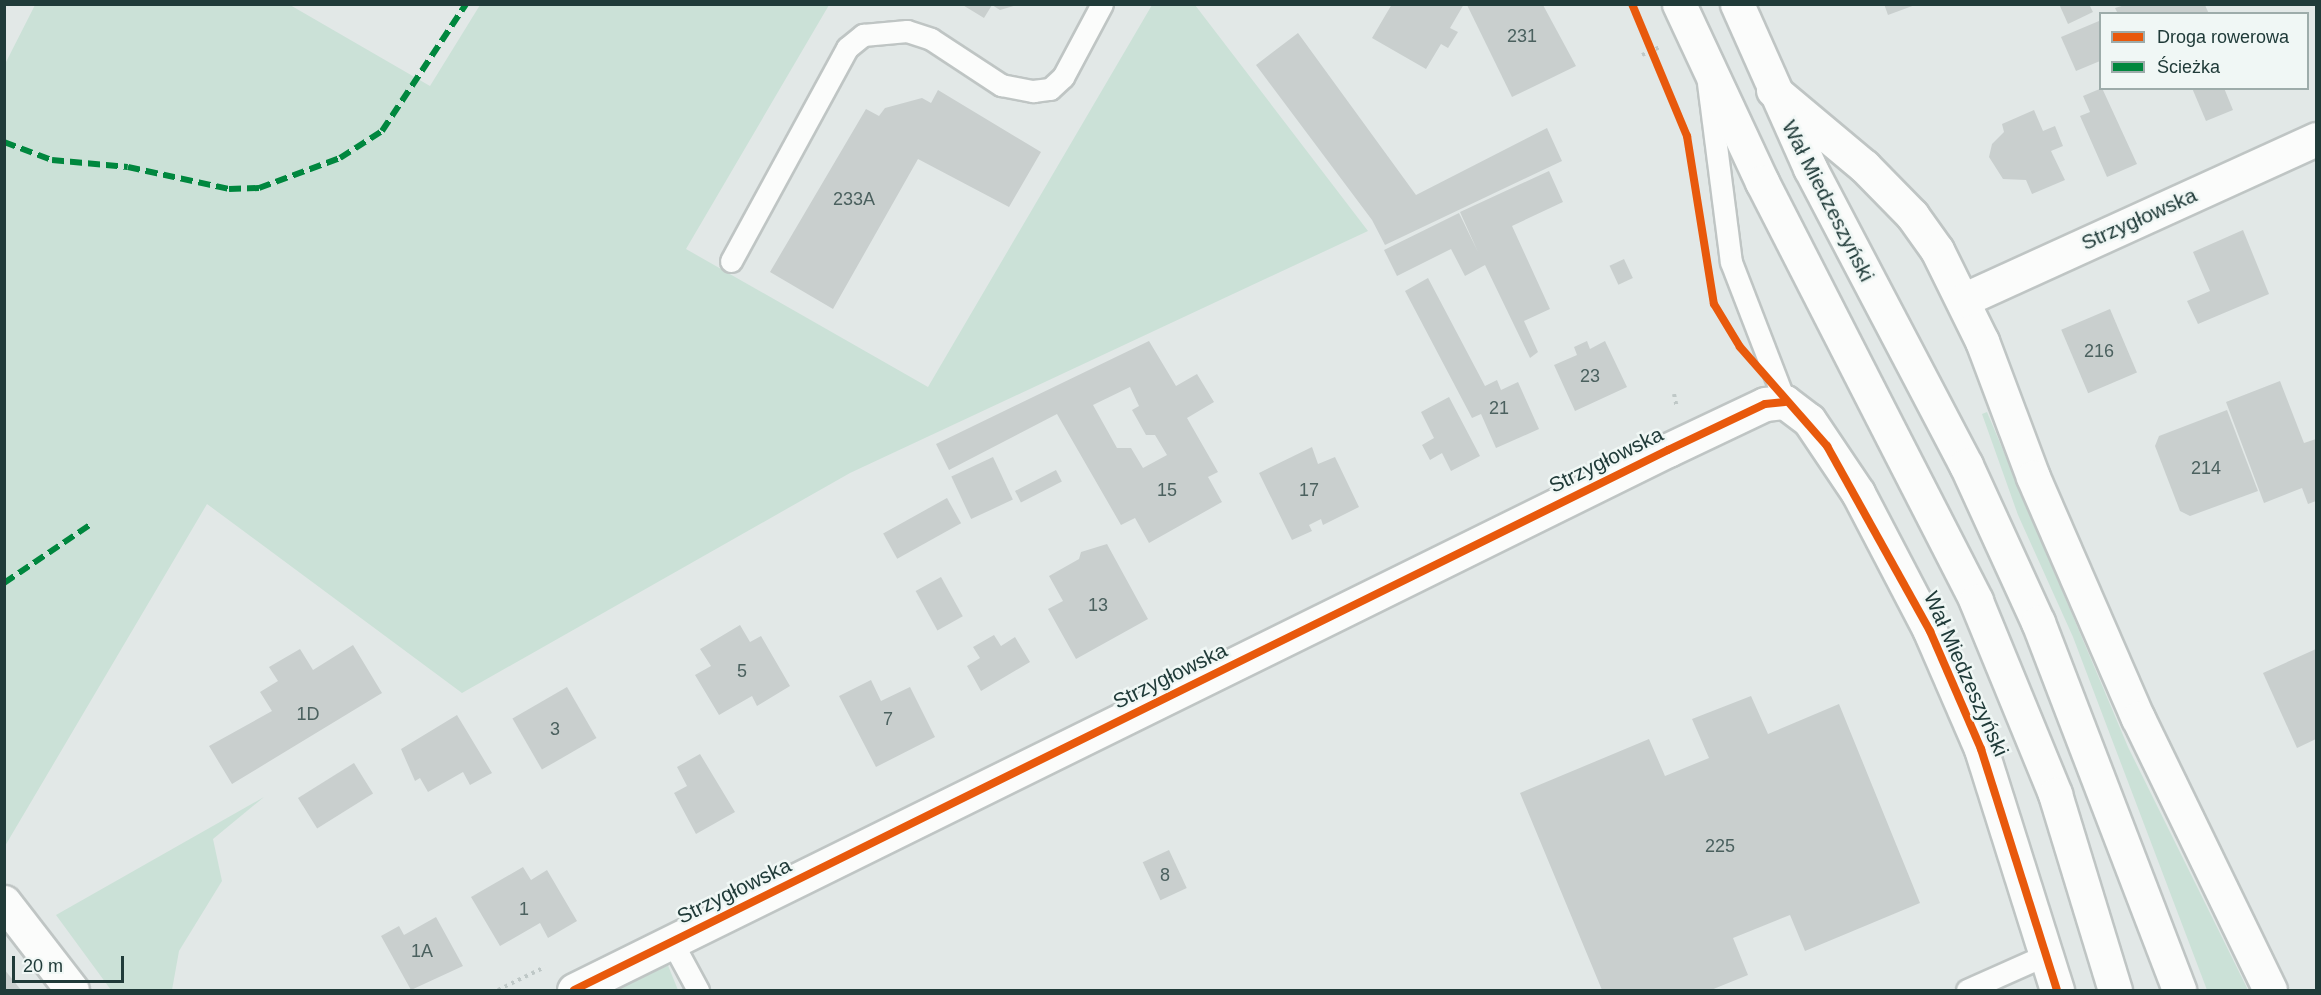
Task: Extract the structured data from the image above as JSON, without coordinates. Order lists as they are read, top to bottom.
{
  "streets": {
    "street": ["Wał Miedzeszyński", "Strzygłowska"]
  },
  "crossings": [
    ["Wał Miedzeszyński", "Strzygłowska"]
  ],
  "house_numbers": [
    "231",
    "233A",
    "216",
    "23",
    "21",
    "214",
    "15",
    "17",
    "13",
    "5",
    "1D",
    "7",
    "3",
    "225",
    "8",
    "1",
    "1A"
  ],
  "legend": ["Droga rowerowa", "Ścieżka"],
  "scale_bar": "20 m"
}
